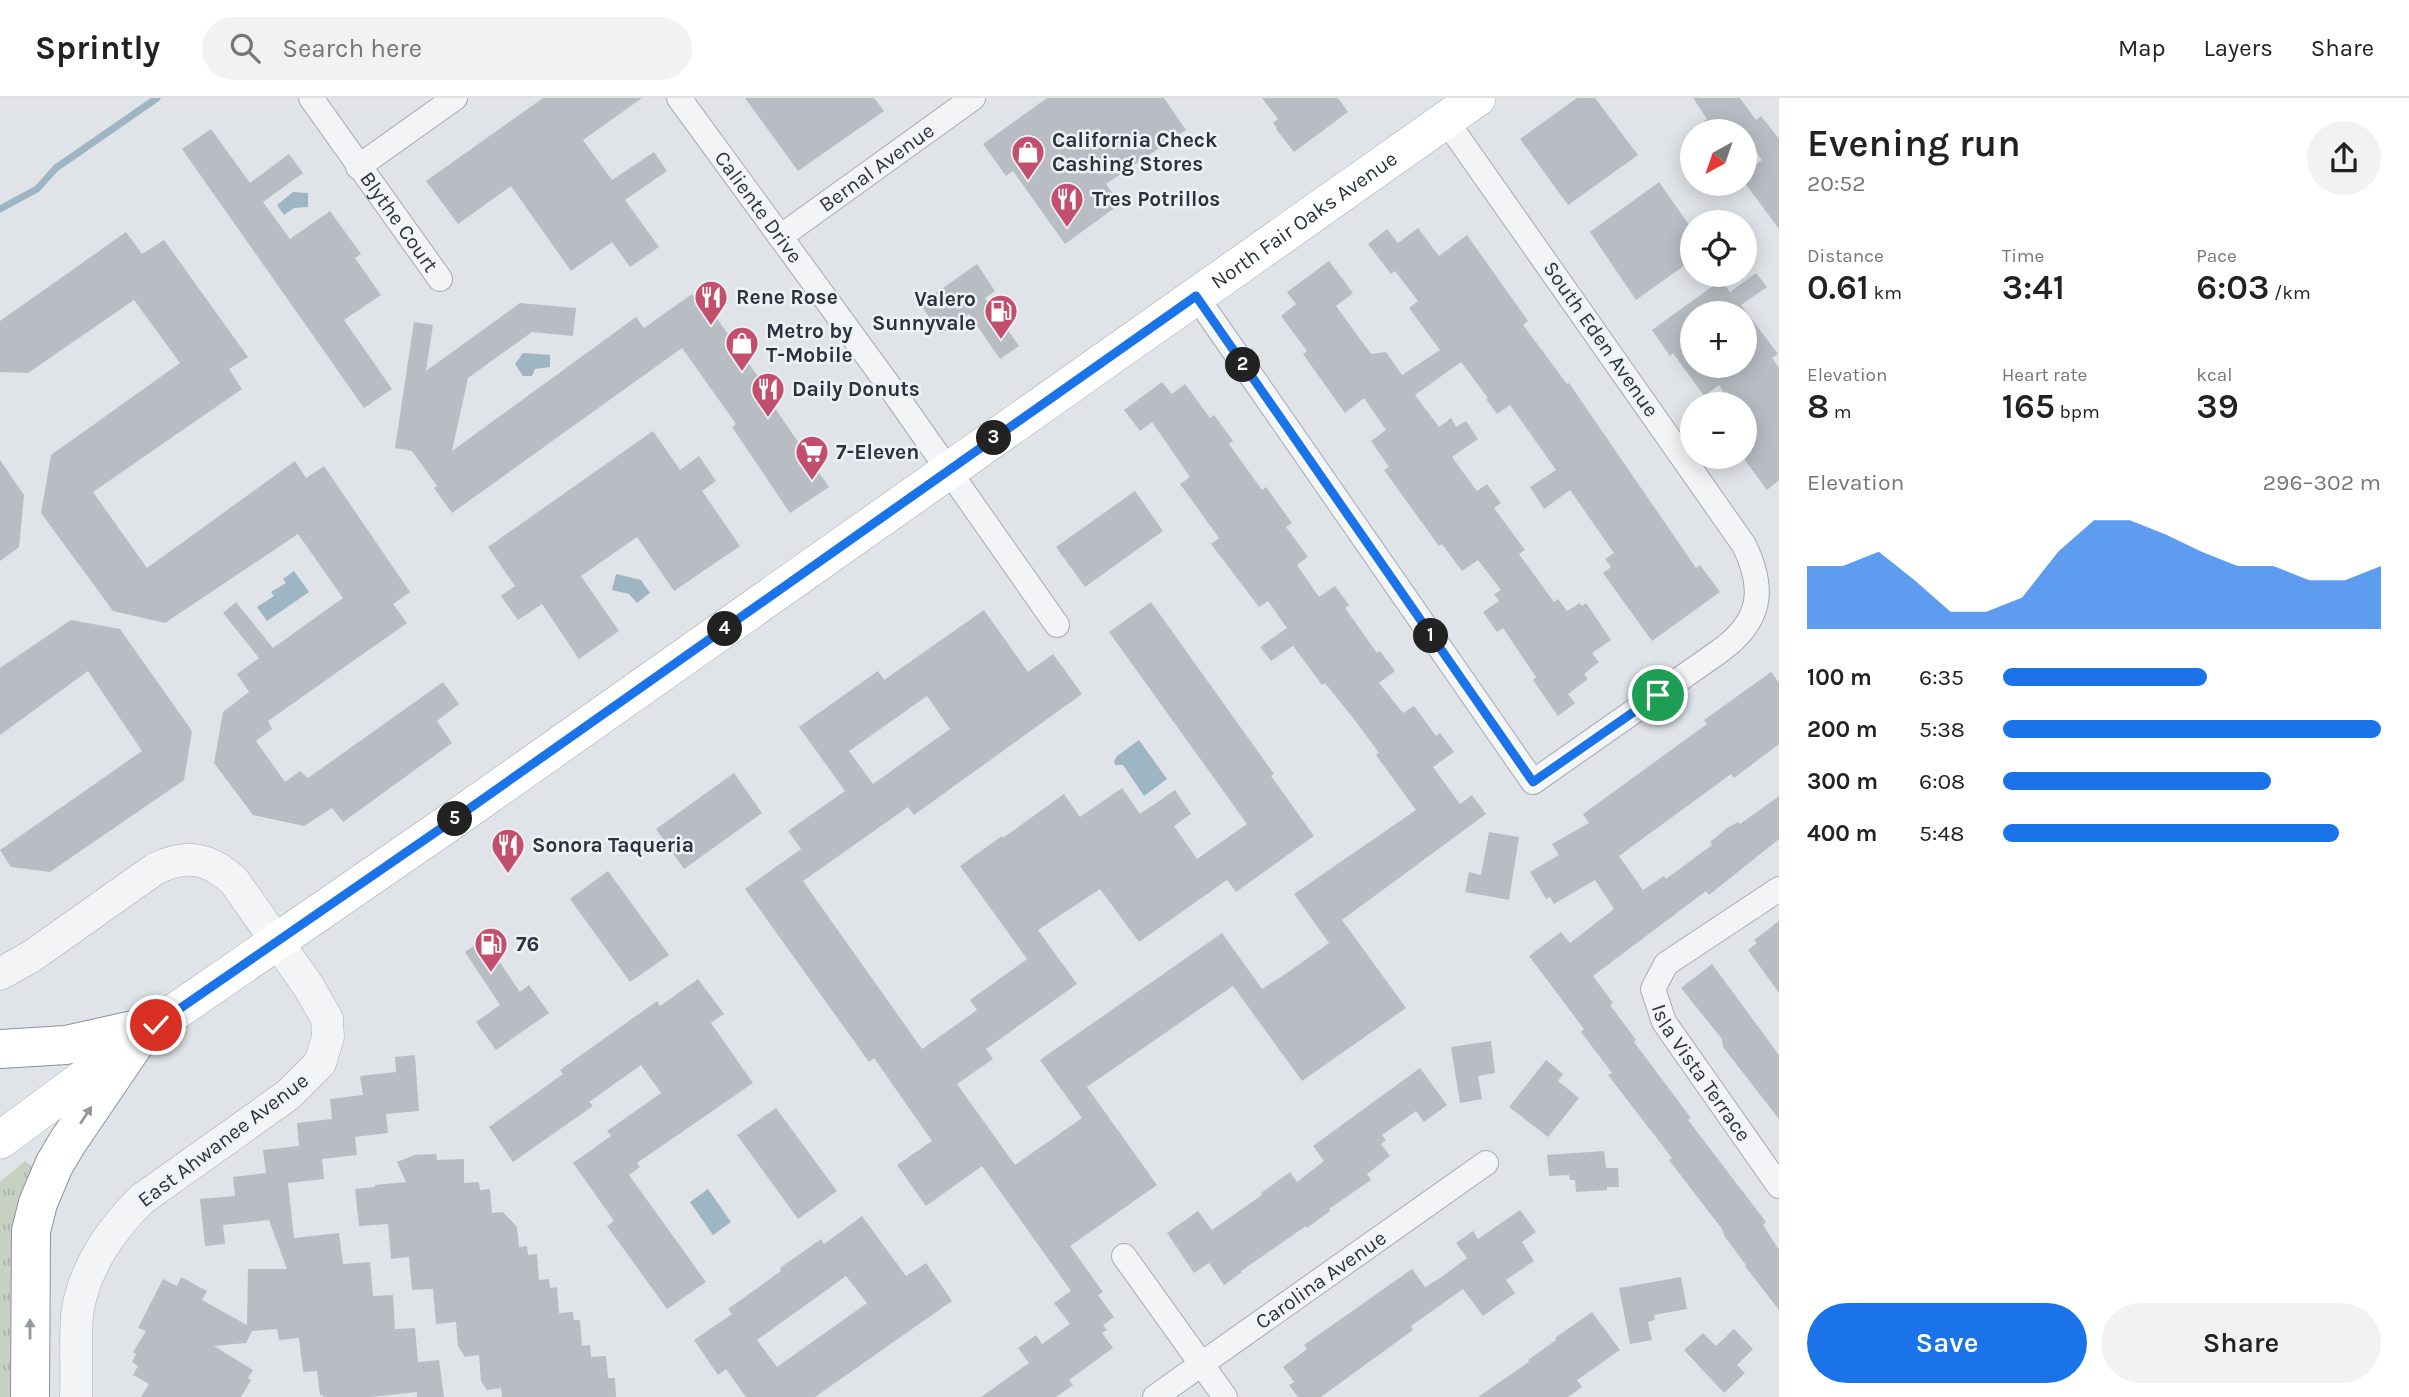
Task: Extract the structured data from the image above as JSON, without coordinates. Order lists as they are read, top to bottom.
{
  "streets": {
    "main road": ["North Fair Oaks Avenue"],
    "street": [
      "Bernal Avenue",
      "Caliente Drive",
      "Blythe Court",
      "South Eden Avenue",
      "Isla Vista Terrace",
      "East Ahwanee Avenue",
      "Carolina Avenue"
    ]
  },
  "crossings": [
    ["Bernal Avenue", "Caliente Drive"],
    ["Caliente Drive", "North Fair Oaks Avenue"],
    ["North Fair Oaks Avenue", "South Eden Avenue"],
    ["North Fair Oaks Avenue", "East Ahwanee Avenue"]
  ],
  "places": {
    "shop": ["California Check Cashing Stores", "Metro by T-Mobile"],
    "restaurant": [
      "Tres Potrillos",
      "Rene Rose",
      "Daily Donuts",
      "Sonora Taqueria"
    ],
    "fuel station": ["Valero Sunnyvale", "76"],
    "supermarket": ["7-Eleven"]
  },
  "north": "bottom left",
  "page": {
    "header": "Sprintly",
    "search": "Search here",
    "nav": ["Map", "Layers", "Share"],
    "heading": ["Evening run", "20:52"],
    "map_buttons": ["+", "−"],
    "stats": [
      ["Distance", "0.61 km"],
      ["Time", "3:41"],
      ["Pace", "6:03 /km"],
      ["Elevation", "8 m"],
      ["Heart rate", "165 bpm"],
      ["kcal", "39"]
    ],
    "pins": [
      "2",
      "3",
      "4",
      "1",
      "5"
    ],
    "chart": ["Elevation", "296–302 m"],
    "list": [
      {
        "name": "100 m",
        "note": "6:35"
      },
      {
        "name": "200 m",
        "note": "5:38"
      },
      {
        "name": "300 m",
        "note": "6:08"
      },
      {
        "name": "400 m",
        "note": "5:48"
      }
    ],
    "buttons": ["Save", "Share"]
  }
}
